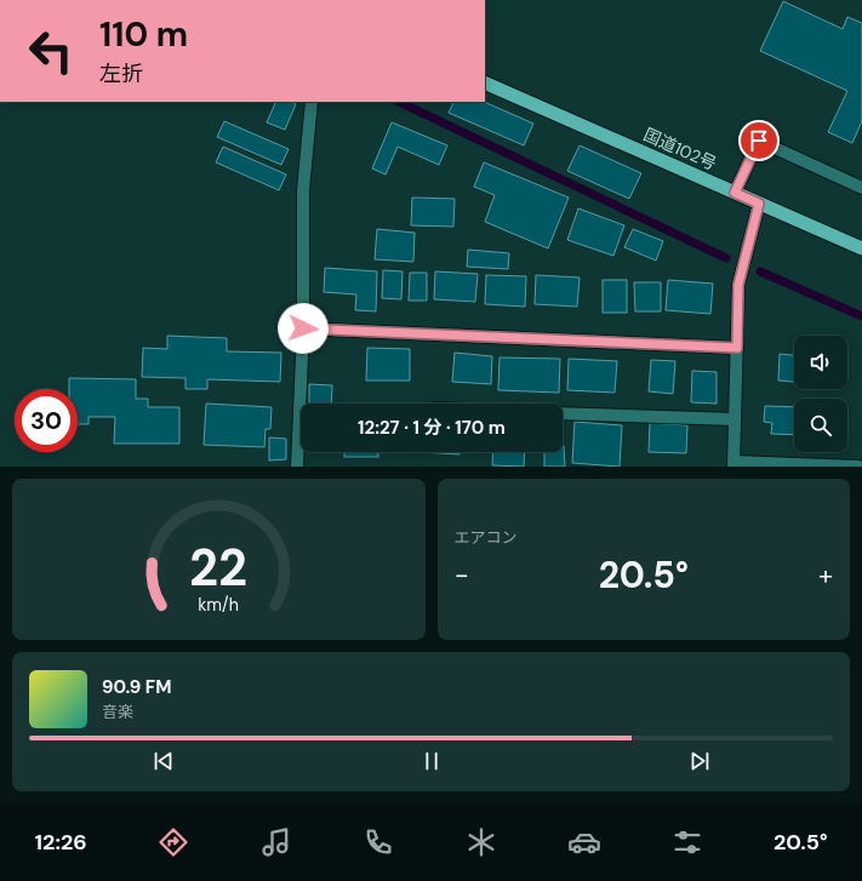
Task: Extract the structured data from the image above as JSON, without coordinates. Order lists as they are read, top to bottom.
{
  "streets": {
    "highway": ["国道102号"]
  },
  "page": {
    "turn": ["110 m", "左折"],
    "limit": "30",
    "trip": "12:27 · 1 分 · 170 m",
    "tile": "エアコン",
    "heat": ["−", "20.5°", "+"],
    "song": ["90.9 FM", "音楽"],
    "tabs": ["12:26", "20.5°"],
    "gauge": ["22", "km/h"]
  }
}
